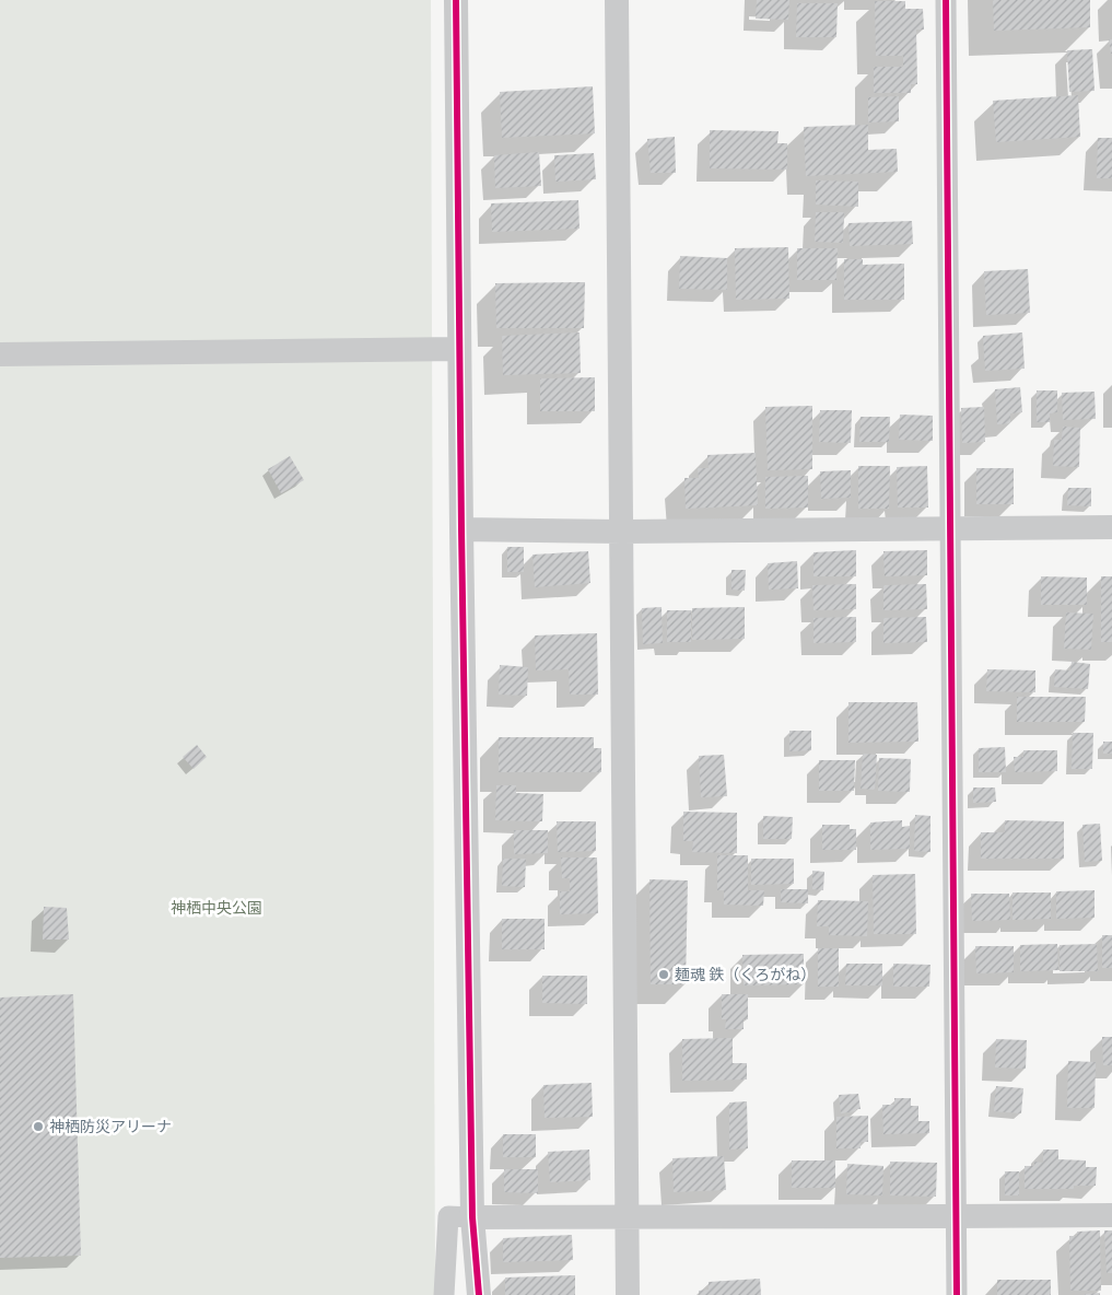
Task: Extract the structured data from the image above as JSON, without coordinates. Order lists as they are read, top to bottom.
{
  "parks": ["神栖中央公園"],
  "places": ["麺魂 鉄（くろがね）", "神栖防災アリーナ"]
}
